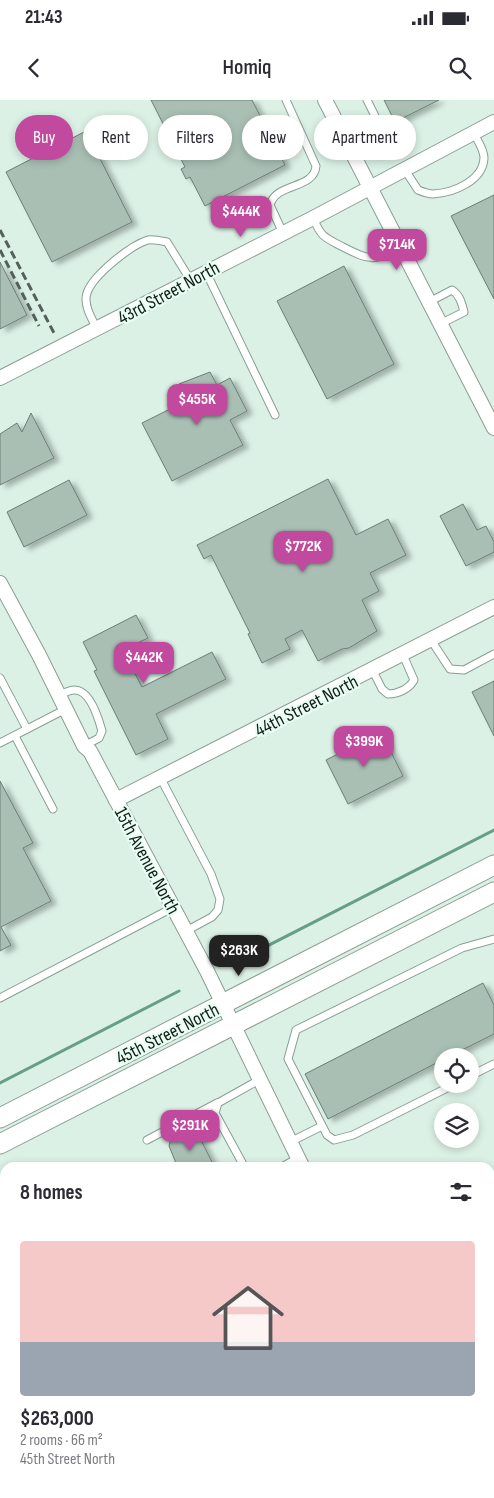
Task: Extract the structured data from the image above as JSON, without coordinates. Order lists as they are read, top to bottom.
{
  "streets": {
    "main road": ["45th Street North"],
    "street": ["43rd Street North", "44th Street North", "15th Avenue North"]
  },
  "crossings": [
    ["44th Street North", "15th Avenue North"],
    ["15th Avenue North", "45th Street North"]
  ],
  "page": {
    "status": "21:43",
    "header": "Homiq",
    "chip": [
      "Buy",
      "Rent",
      "Filters",
      "New",
      "Apartment"
    ],
    "price": [
      "$444K",
      "$714K",
      "$455K",
      "$772K",
      "$442K",
      "$399K",
      "$263K",
      "$291K"
    ],
    "heading": "8 homes",
    "list": [
      {
        "name": "$263,000",
        "note": "2 rooms · 66 m² · 45th Street North"
      }
    ]
  }
}
